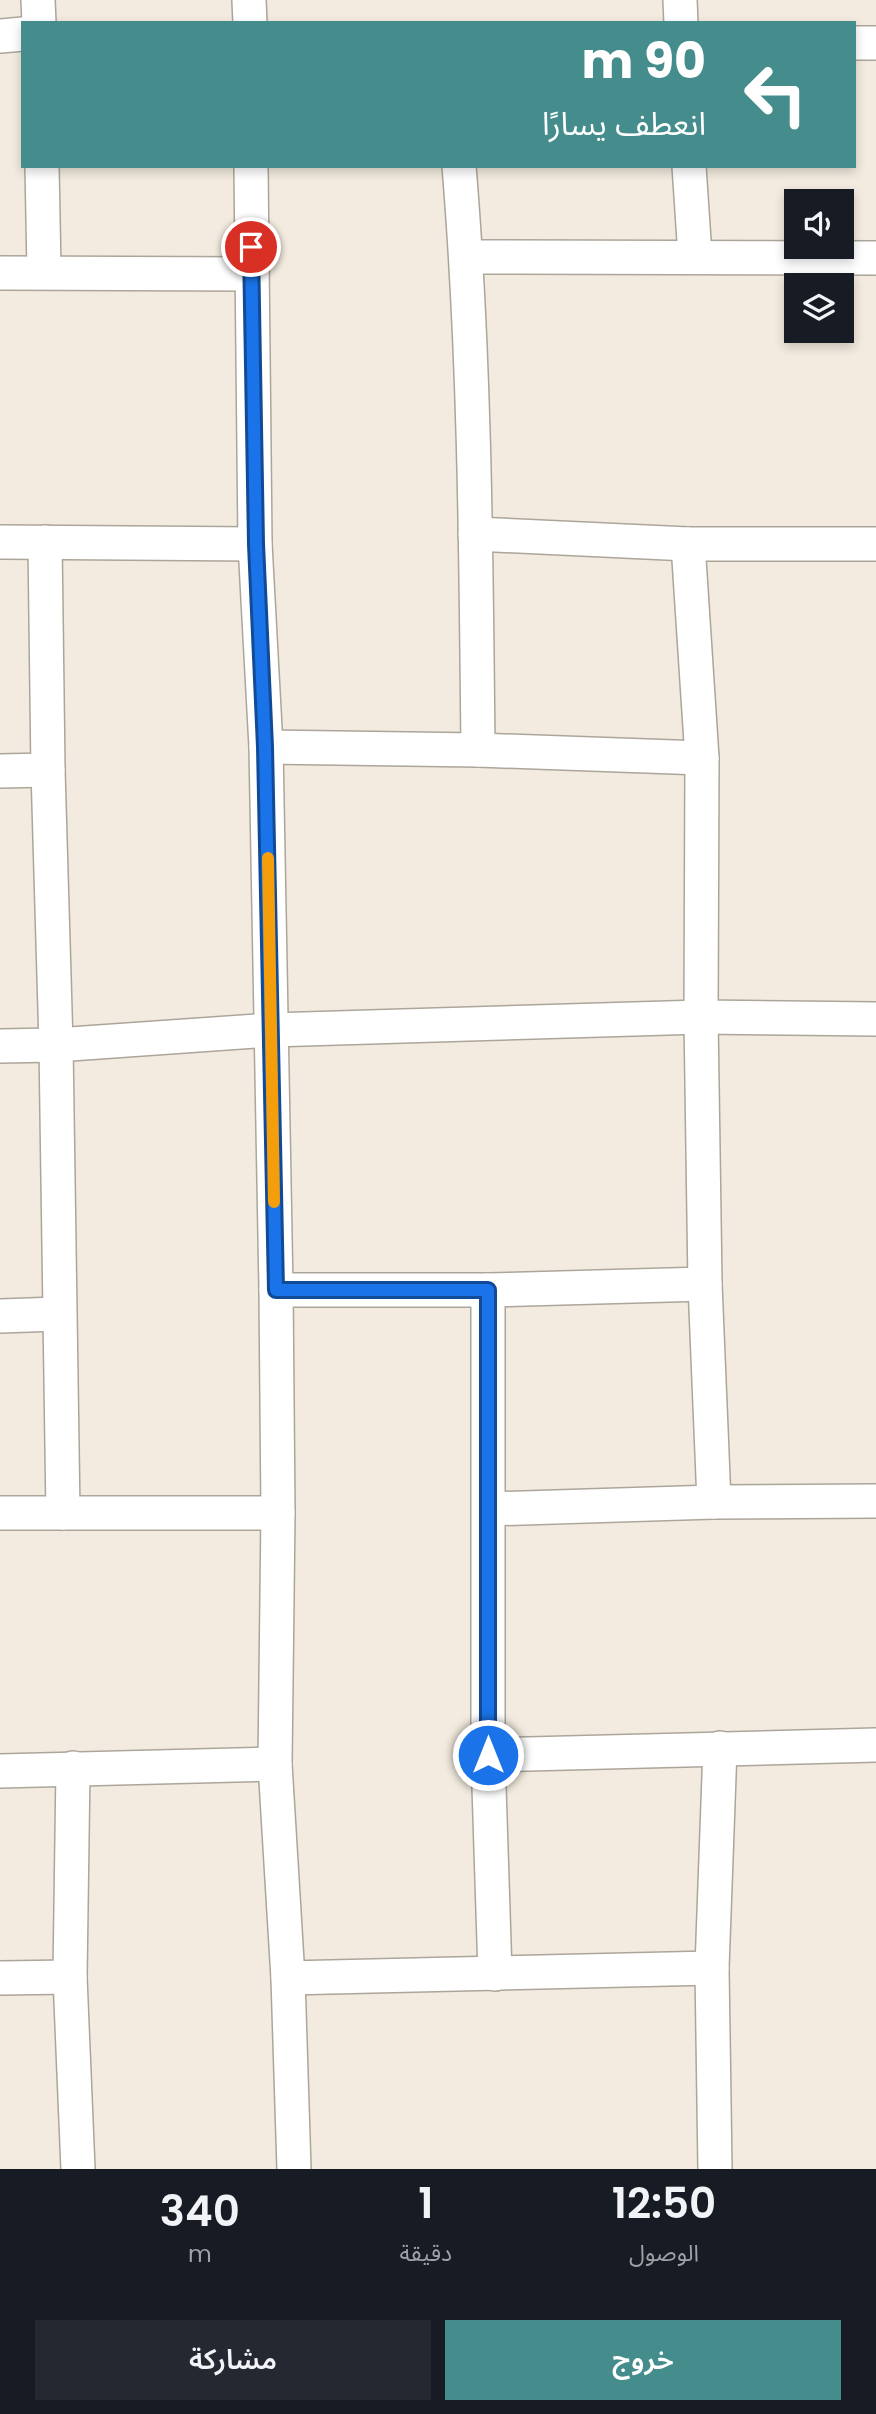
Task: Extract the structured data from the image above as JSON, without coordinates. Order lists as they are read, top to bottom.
{
  "page": {
    "turn": ["90 m", "انعطف يسارًا"],
    "eta": [
      "12:50",
      "الوصول",
      "1",
      "دقيقة",
      "340",
      "m"
    ],
    "buttons": ["خروج", "مشاركة"]
  }
}
